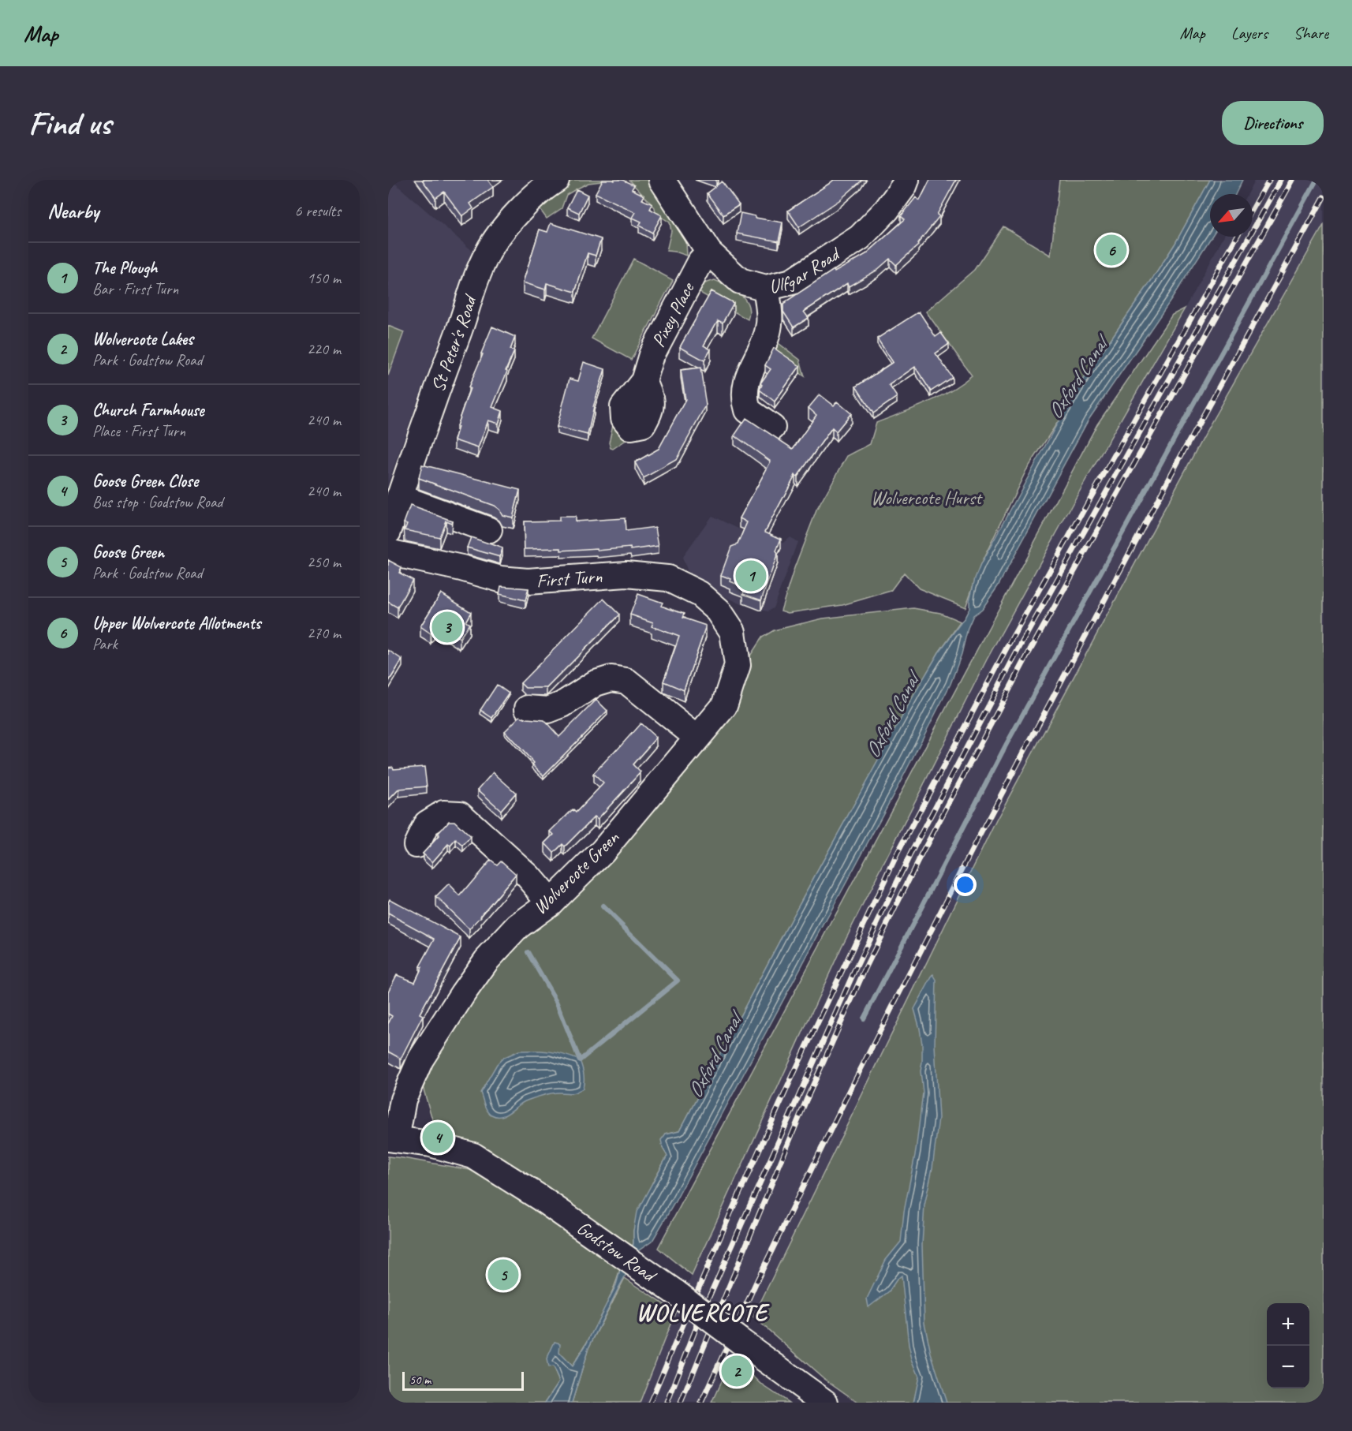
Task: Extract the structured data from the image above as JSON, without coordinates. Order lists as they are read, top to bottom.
{
  "streets": {
    "street": [
      "Ulfgar Road",
      "Pixey Place",
      "St Peter's Road",
      "First Turn",
      "Wolvercote Green",
      "Godstow Road"
    ]
  },
  "crossings": [
    ["Ulfgar Road", "Pixey Place"],
    ["First Turn", "Wolvercote Green"],
    ["Wolvercote Green", "Godstow Road"]
  ],
  "districts": ["WOLVERCOTE"],
  "water": ["Oxford Canal"],
  "parks": ["Wolvercote Hurst"],
  "scale_bar": "50 m",
  "north": "bottom left",
  "page": {
    "header": "Map",
    "nav": ["Map", "Layers", "Share"],
    "buttons": "Directions",
    "title": "Find us",
    "heading": ["Nearby", "6 results"],
    "pins": [
      "6",
      "1",
      "3",
      "4",
      "5",
      "2"
    ],
    "list": [
      {
        "mark": "1",
        "name": "The Plough",
        "note": "Bar · First Turn",
        "value": "150 m"
      },
      {
        "mark": "2",
        "name": "Wolvercote Lakes",
        "note": "Park · Godstow Road",
        "value": "220 m"
      },
      {
        "mark": "3",
        "name": "Church Farmhouse",
        "note": "Place · First Turn",
        "value": "240 m"
      },
      {
        "mark": "4",
        "name": "Goose Green Close",
        "note": "Bus stop · Godstow Road",
        "value": "240 m"
      },
      {
        "mark": "5",
        "name": "Goose Green",
        "note": "Park · Godstow Road",
        "value": "250 m"
      },
      {
        "mark": "6",
        "name": "Upper Wolvercote Allotments",
        "note": "Park",
        "value": "270 m"
      }
    ],
    "map_buttons": ["+", "−"],
    "scale": "50 m"
  }
}
